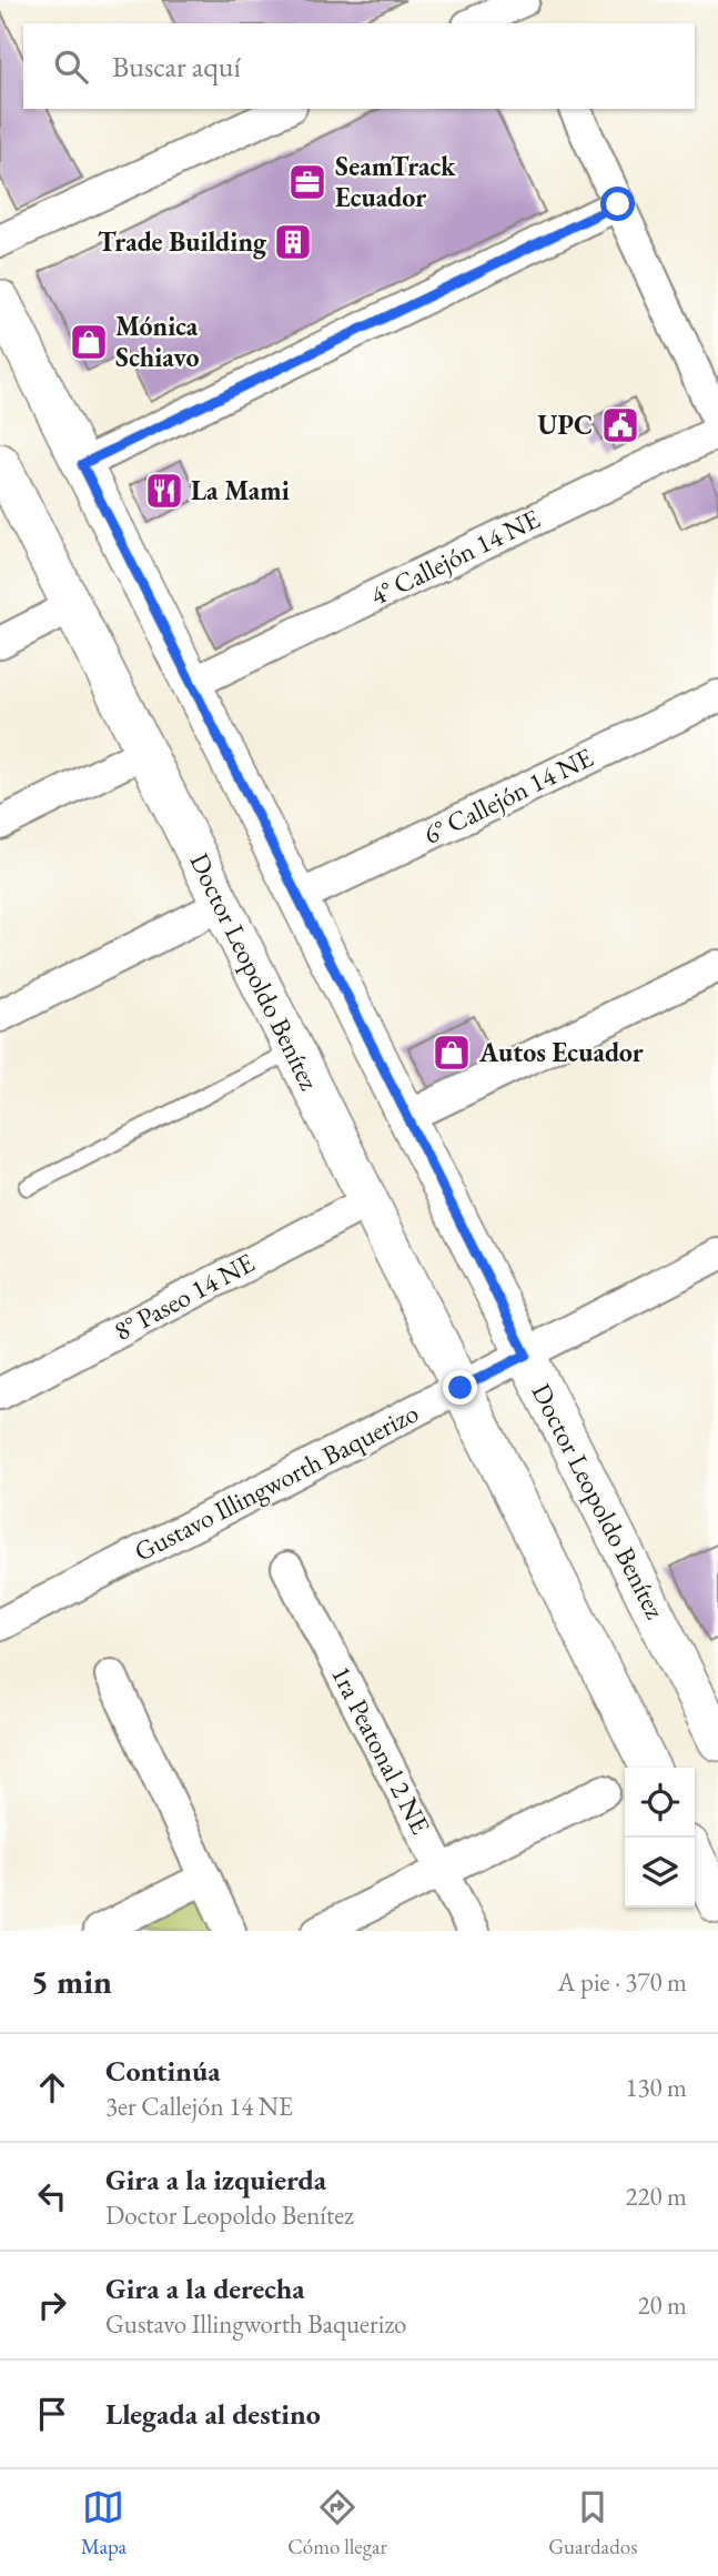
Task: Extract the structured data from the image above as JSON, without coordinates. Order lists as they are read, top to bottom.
{
  "streets": {
    "street": [
      "4° Callejón 14 NE",
      "6° Callejón 14 NE",
      "Doctor Leopoldo Benítez",
      "8° Paseo 14 NE",
      "Gustavo Illingworth Baquerizo",
      "1ra Peatonal 2 NE"
    ]
  },
  "crossings": [
    ["4° Callejón 14 NE", "Doctor Leopoldo Benítez"],
    ["6° Callejón 14 NE", "Doctor Leopoldo Benítez"],
    ["Doctor Leopoldo Benítez", "8° Paseo 14 NE"],
    ["Doctor Leopoldo Benítez", "Gustavo Illingworth Baquerizo"]
  ],
  "places": {
    "office": ["SeamTrack Ecuador"],
    "building": ["Trade Building"],
    "shop": ["Mónica Schiavo", "Autos Ecuador"],
    "public building": ["UPC"],
    "restaurant": ["La Mami"]
  },
  "page": {
    "search": "Buscar aquí",
    "heading": ["5 min", "A pie · 370 m"],
    "list": [
      ["Continúa", "3er Callejón 14 NE", "130 m"],
      ["Gira a la izquierda", "Doctor Leopoldo Benítez", "220 m"],
      ["Gira a la derecha", "Gustavo Illingworth Baquerizo", "20 m"],
      "Llegada al destino"
    ],
    "nav": ["Mapa", "Cómo llegar", "Guardados"]
  }
}
